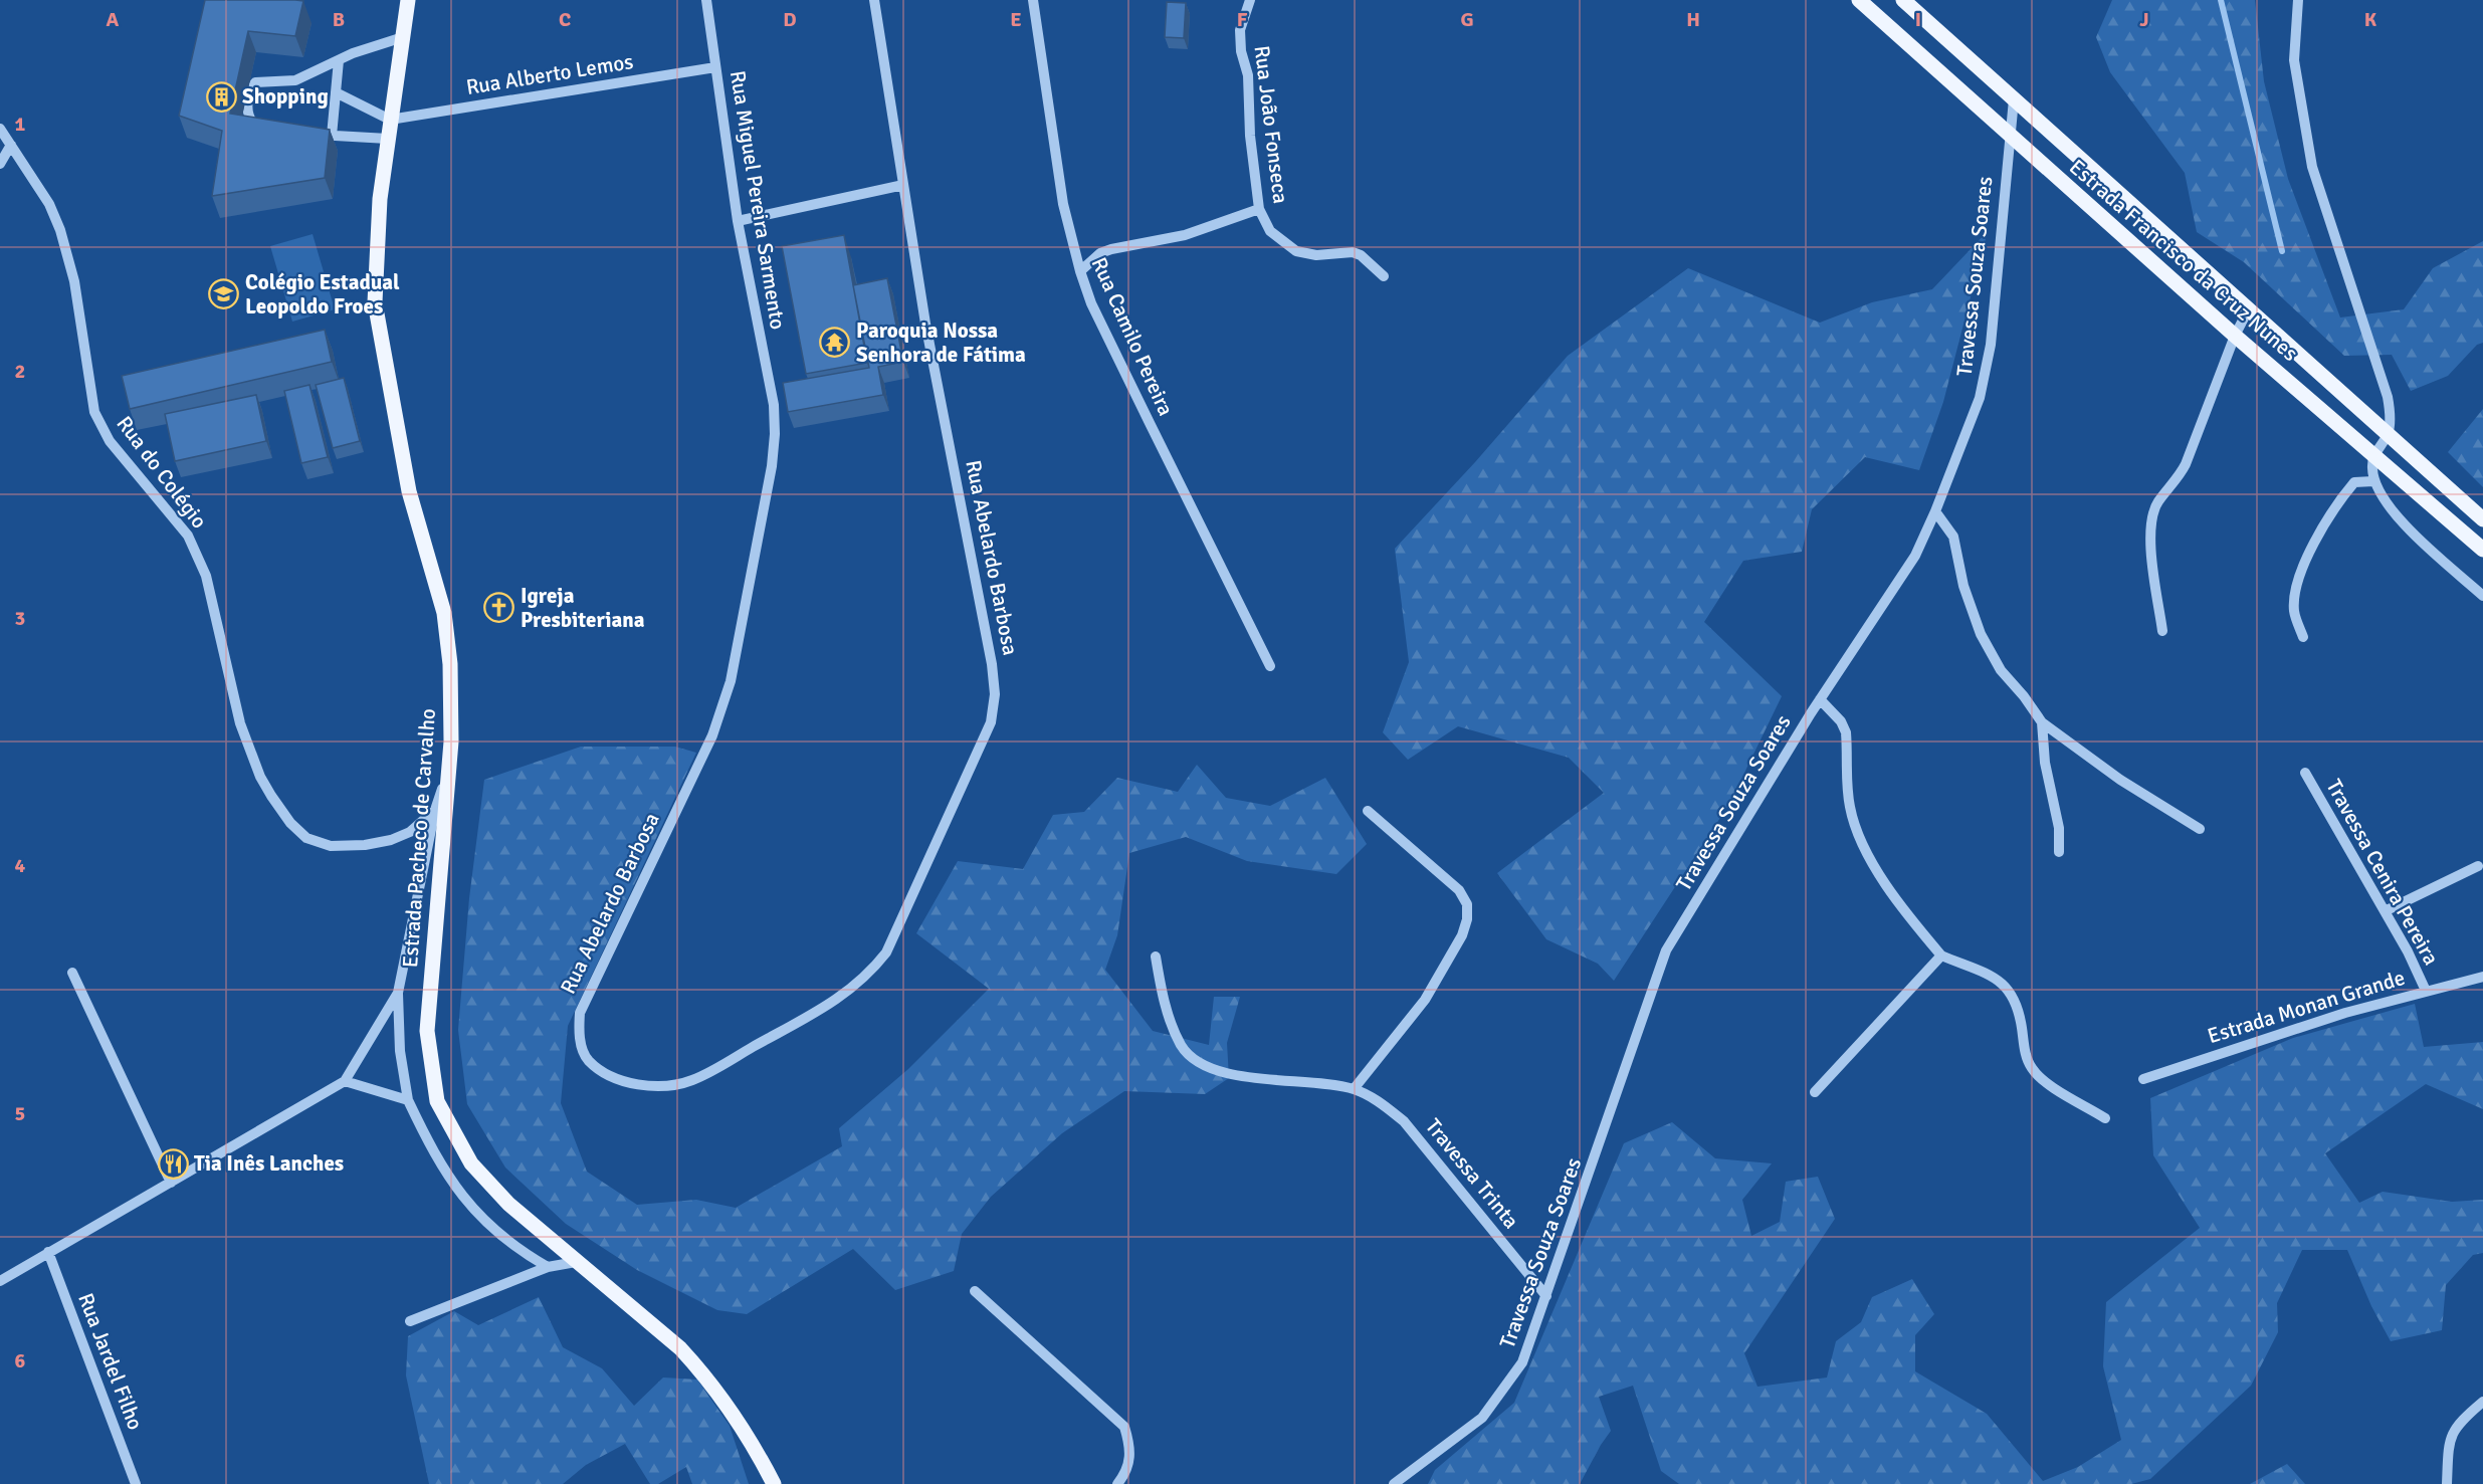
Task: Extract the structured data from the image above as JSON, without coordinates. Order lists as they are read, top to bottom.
{
  "streets": {
    "main road": ["Estrada Francisco da Cruz Nunes", "Estrada Pacheco de Carvalho"],
    "street": [
      "Rua Alberto Lemos",
      "Rua João Fonseca",
      "Rua Miguel Pereira Sarmento",
      "Travessa Souza Soares",
      "Rua Camilo Pereira",
      "Rua do Colégio",
      "Rua Abelardo Barbosa",
      "Travessa Cenira Pereira",
      "Estrada Monan Grande",
      "Travessa Trinta",
      "Rua Jardel Filho"
    ]
  },
  "crossings": [
    ["Rua Alberto Lemos", "Rua Miguel Pereira Sarmento"],
    ["Rua Alberto Lemos", "Estrada Pacheco de Carvalho"],
    ["Rua Miguel Pereira Sarmento", "Rua Abelardo Barbosa"],
    ["Estrada Francisco da Cruz Nunes", "Travessa Souza Soares"],
    ["Travessa Souza Soares", "Travessa Trinta"],
    ["Travessa Cenira Pereira", "Estrada Monan Grande"]
  ],
  "places": {
    "building": ["Shopping"],
    "school or university": ["Colégio Estadual Leopoldo Froes"],
    "temple": ["Paroquia Nossa Senhora de Fátima"],
    "church": ["Igreja Presbiteriana"],
    "restaurant": ["Tia Inês Lanches"]
  },
  "grid": {
    "columns": [
      "A",
      "B",
      "C",
      "D",
      "E",
      "F",
      "G",
      "H",
      "I",
      "J",
      "K"
    ],
    "rows": [
      "1",
      "2",
      "3",
      "4",
      "5",
      "6"
    ]
  }
}
